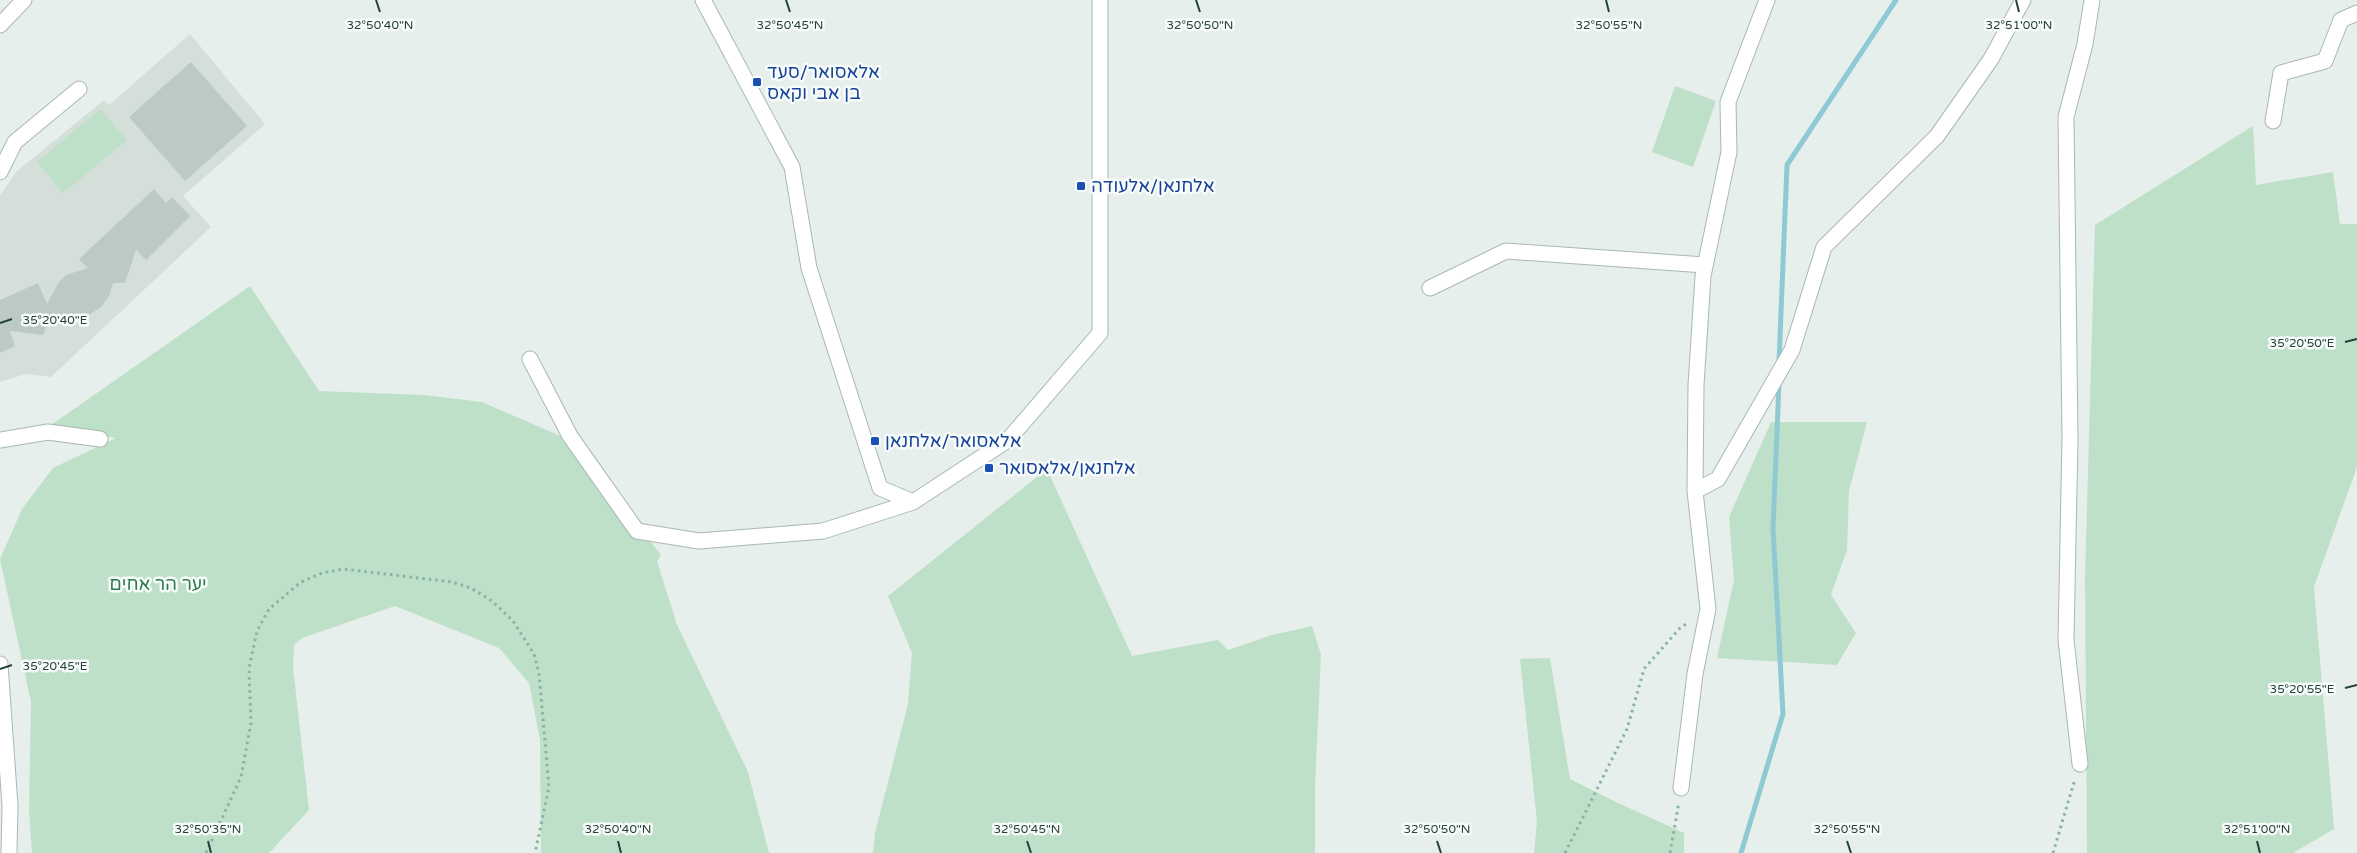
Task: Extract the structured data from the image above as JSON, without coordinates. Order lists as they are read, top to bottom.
{
  "parks": ["יער הר אחים"],
  "places": {
    "transit": [
      "אלאסואר/סעד בן אבי וקאס",
      "אלחנאן/אלעודה",
      "אלאסואר/אלחנאן",
      "אלחנאן/אלאסואר"
    ]
  },
  "coordinates": [
    "32°50'40\"N",
    "32°50'45\"N",
    "32°50'50\"N",
    "32°50'55\"N",
    "32°51'00\"N",
    "35°20'40\"E",
    "35°20'50\"E",
    "35°20'45\"E",
    "35°20'55\"E",
    "32°50'35\"N"
  ]
}
